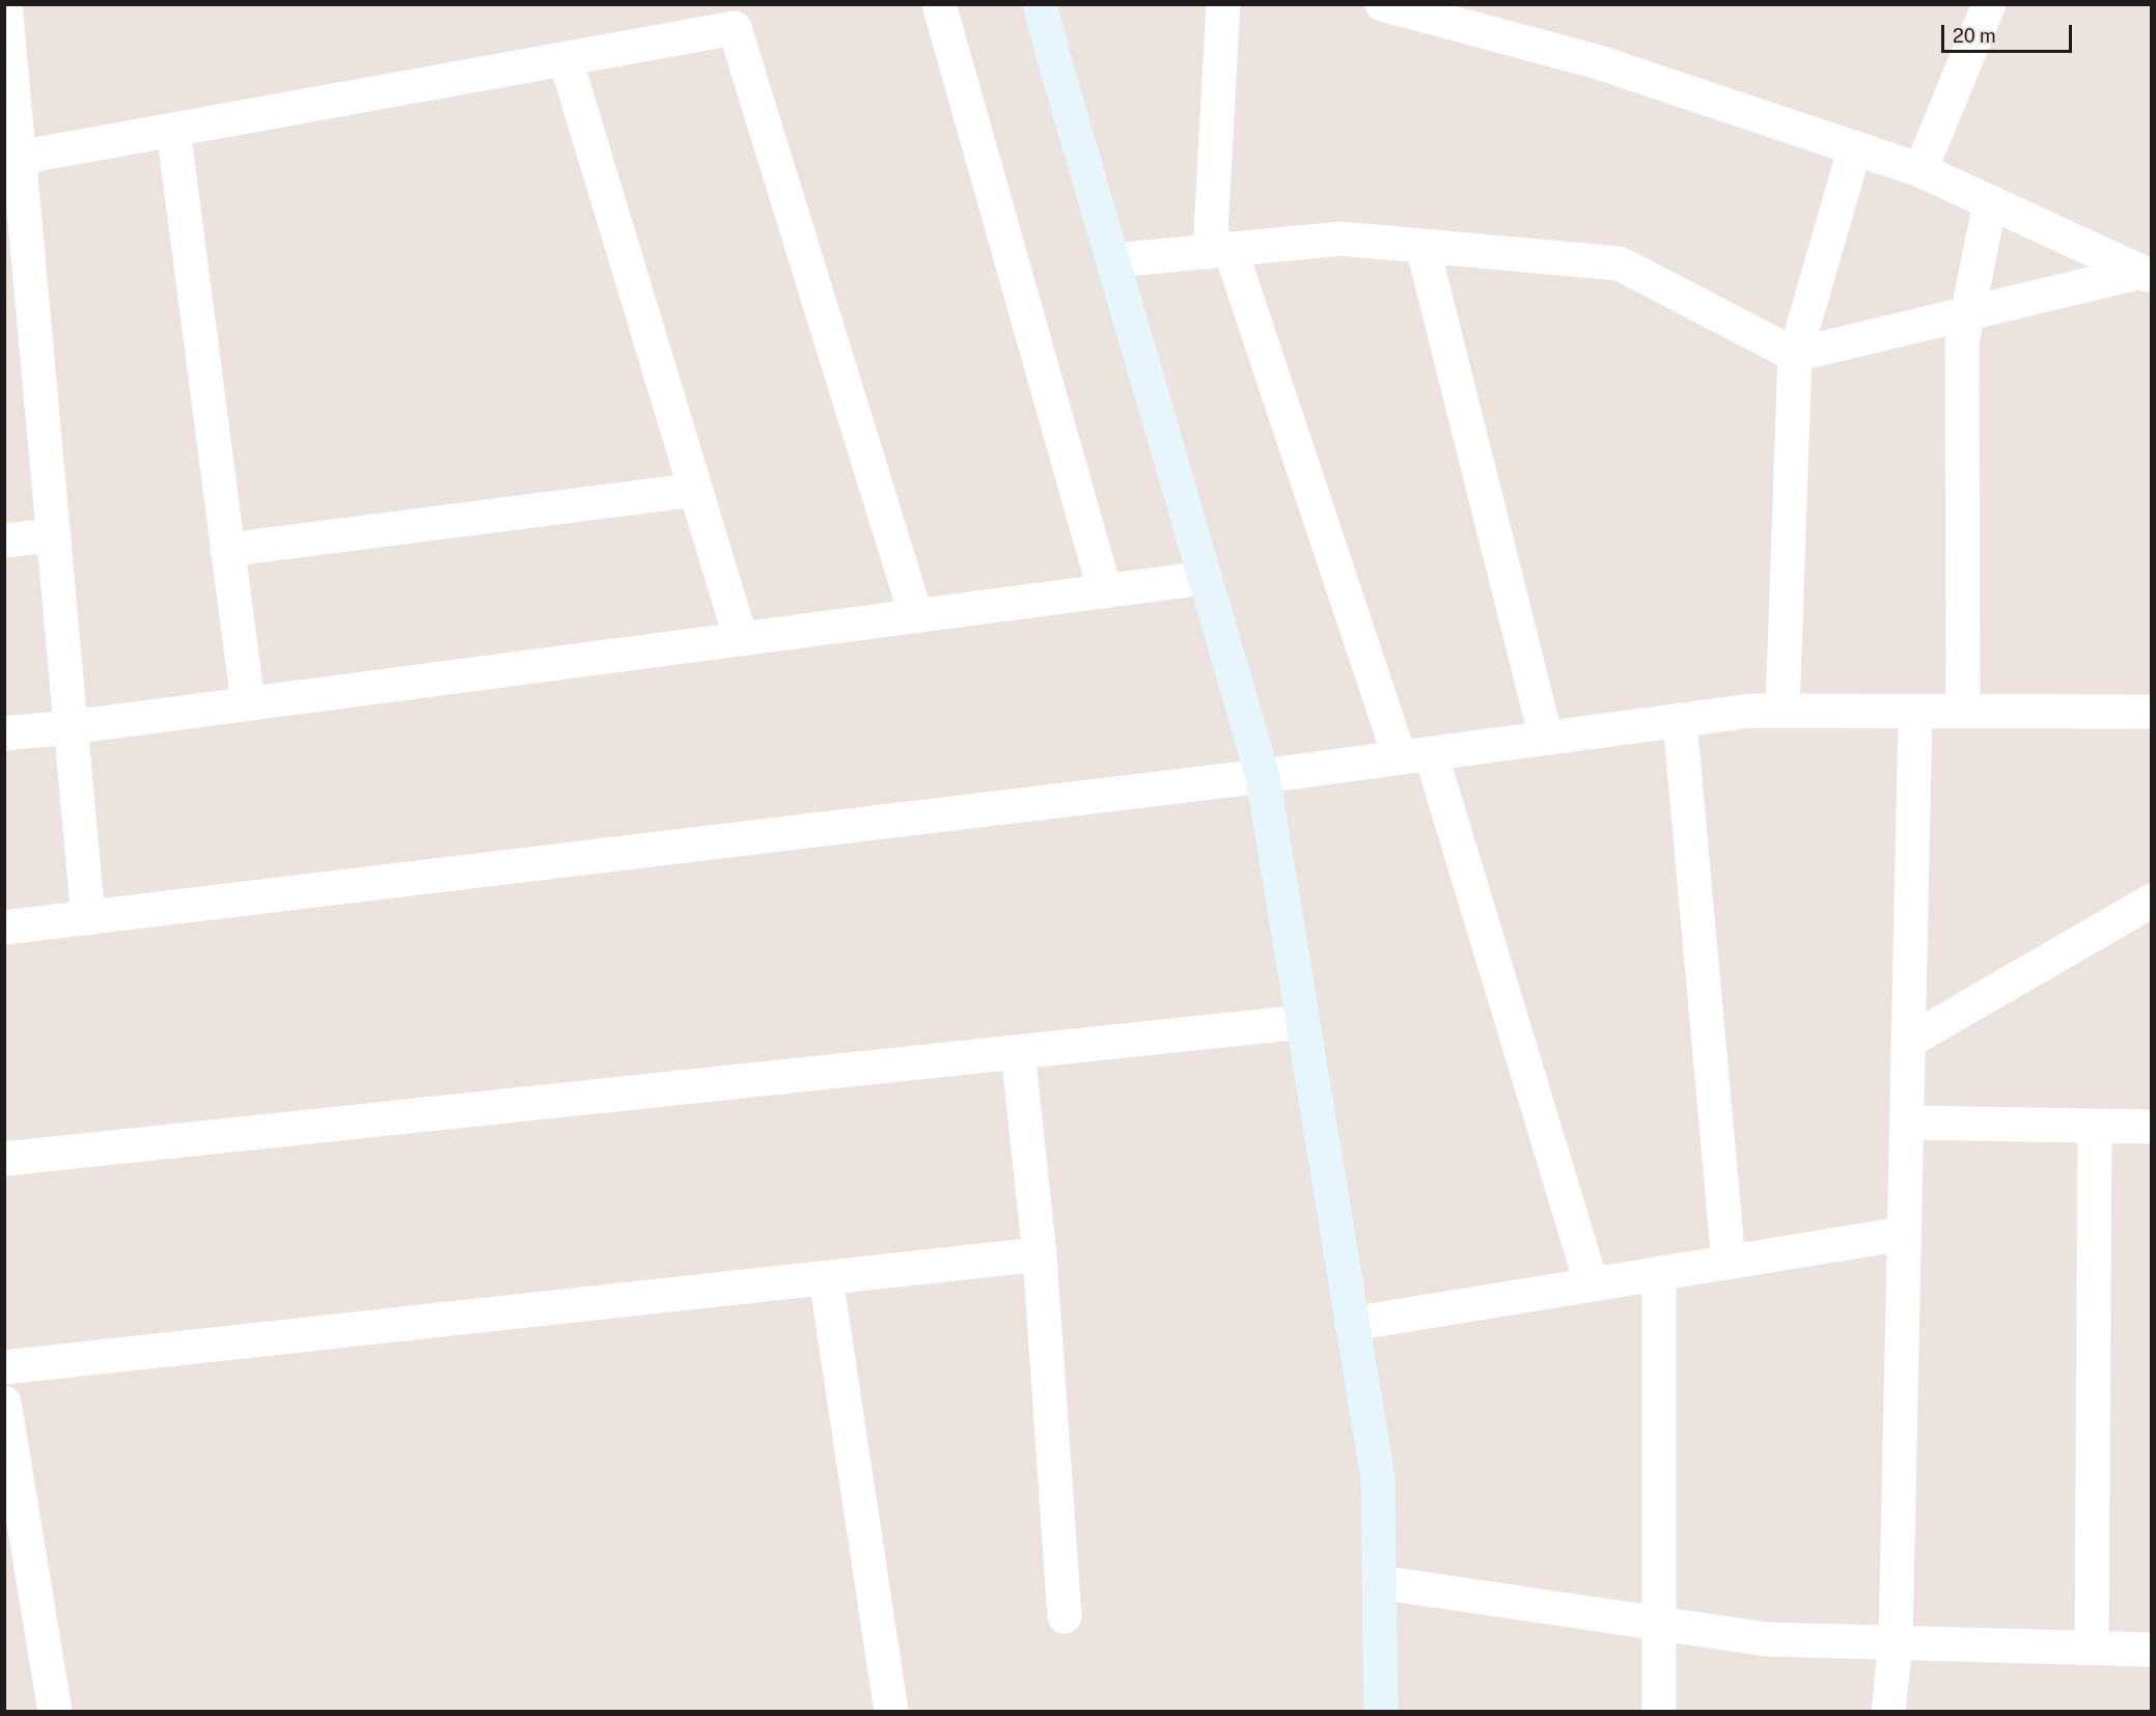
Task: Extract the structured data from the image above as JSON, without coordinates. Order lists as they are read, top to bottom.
{
  "scale_bar": "20 m"
}
